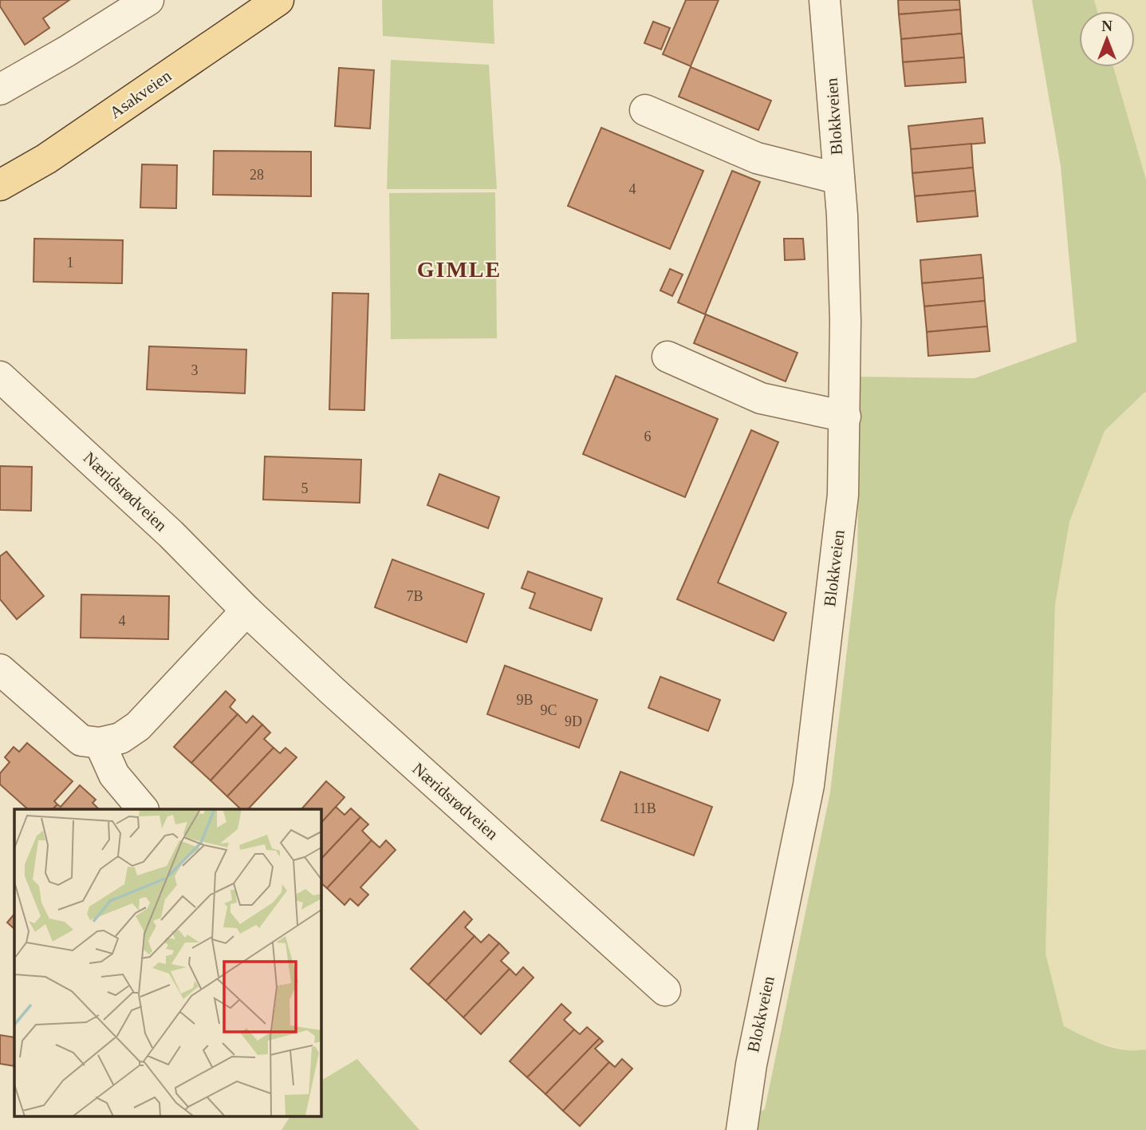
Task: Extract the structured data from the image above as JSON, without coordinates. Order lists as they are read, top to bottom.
{
  "streets": {
    "main road": ["Asakveien"],
    "street": ["Blokkveien", "Næridsrødveien"]
  },
  "districts": ["GIMLE"],
  "house_numbers": [
    "28",
    "4",
    "1",
    "3",
    "6",
    "5",
    "7B",
    "4",
    "9B",
    "9C",
    "9D",
    "11B"
  ],
  "north": "top"
}
